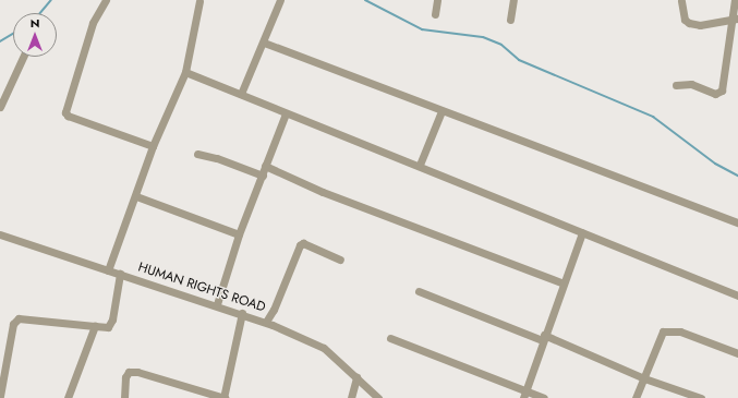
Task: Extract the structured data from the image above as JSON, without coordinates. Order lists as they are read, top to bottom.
{
  "streets": {
    "street": ["HUMAN RIGHTS ROAD"]
  },
  "north": "top"
}
